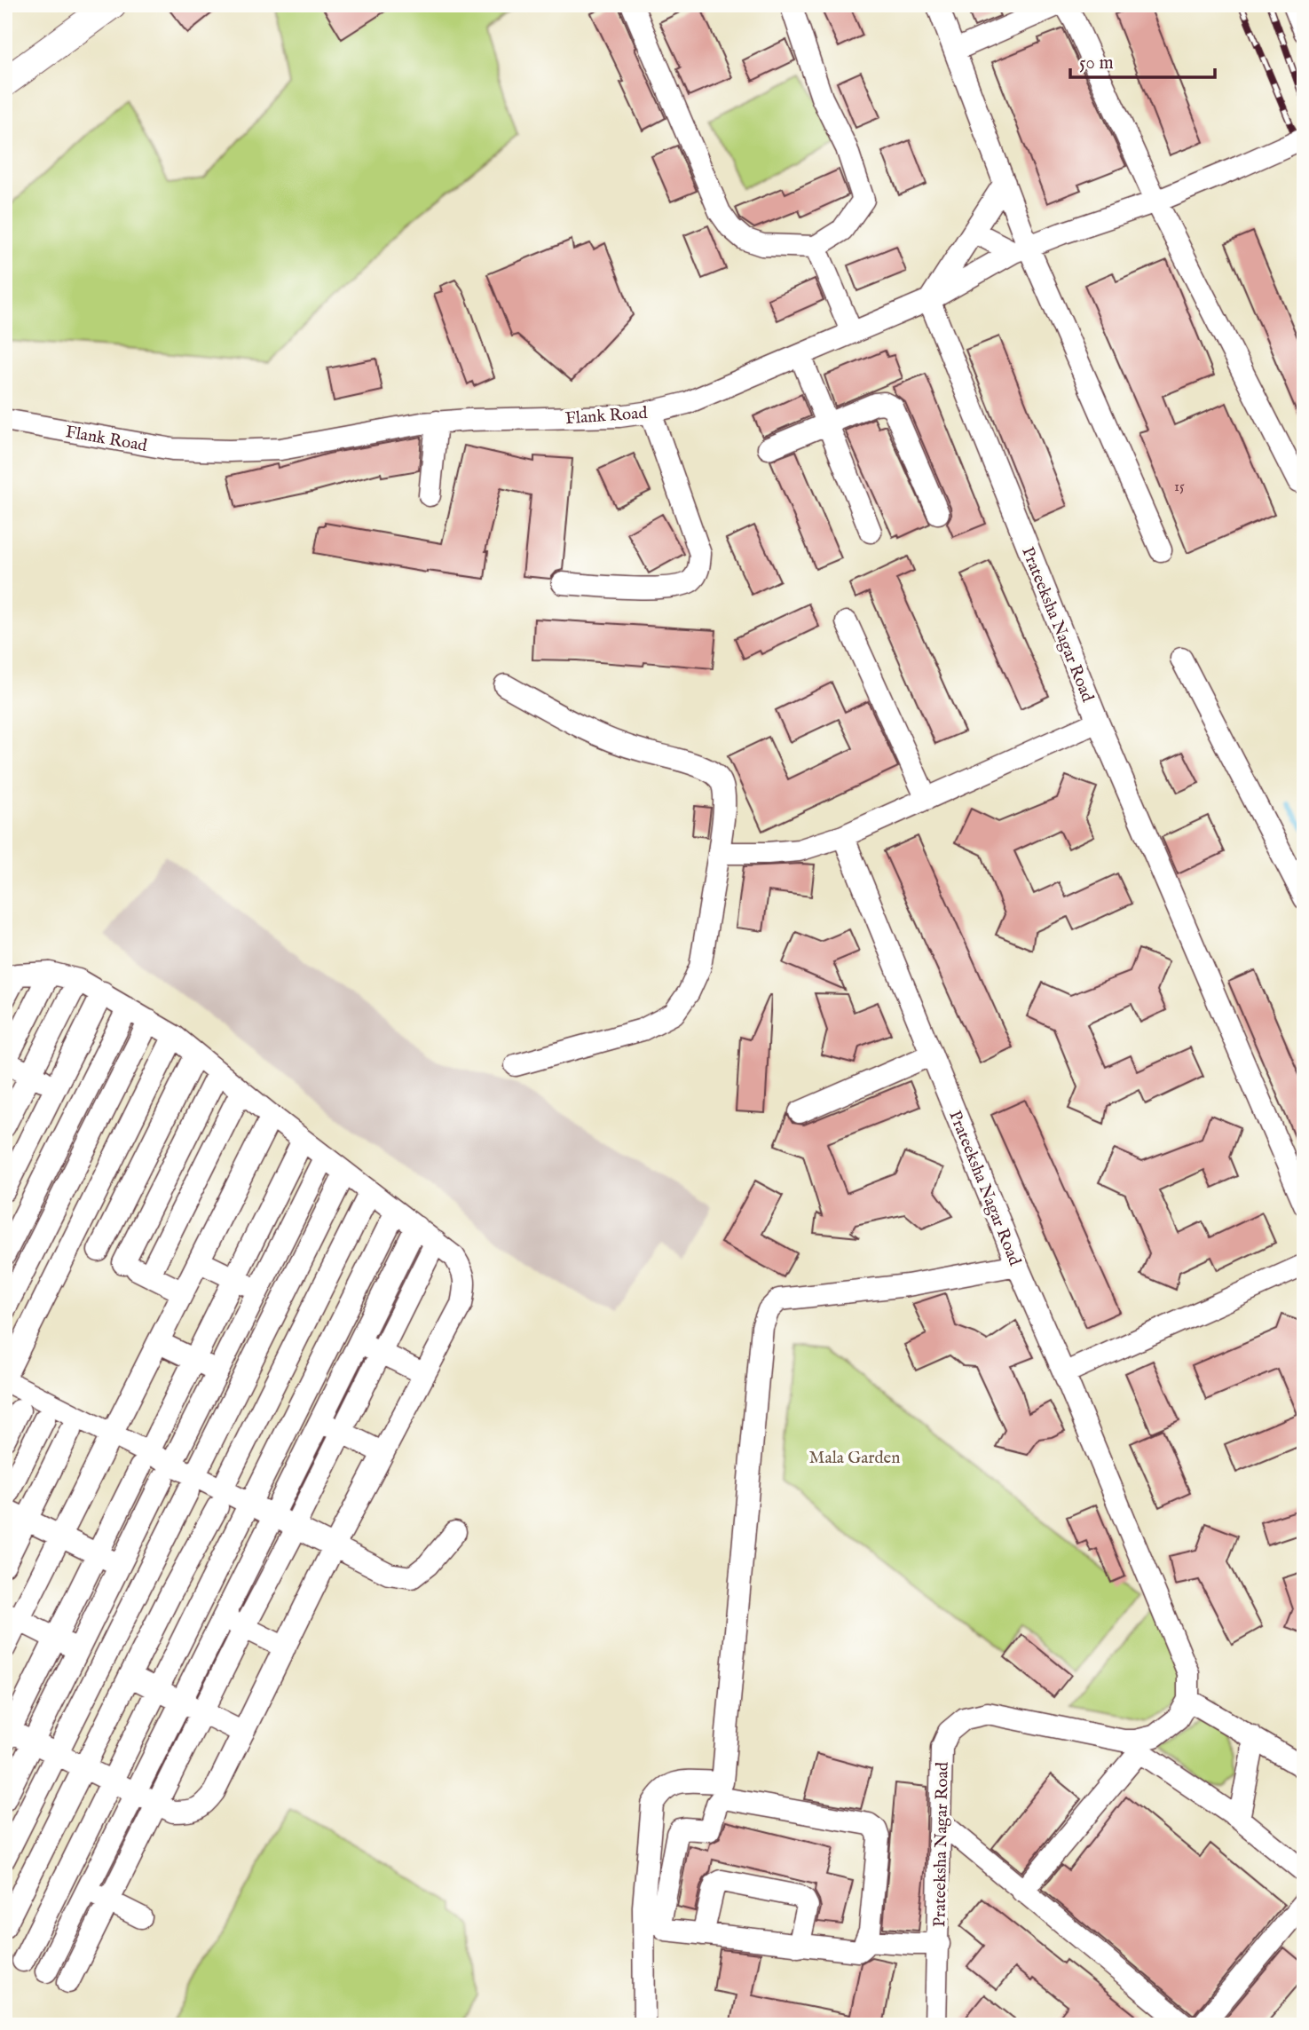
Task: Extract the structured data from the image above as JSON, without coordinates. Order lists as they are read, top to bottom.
{
  "streets": {
    "street": ["Flank Road", "Prateeksha Nagar Road"]
  },
  "crossings": [
    ["Flank Road", "Prateeksha Nagar Road"]
  ],
  "parks": ["Mala Garden"],
  "house_numbers": ["15"],
  "scale_bar": "50 m"
}
